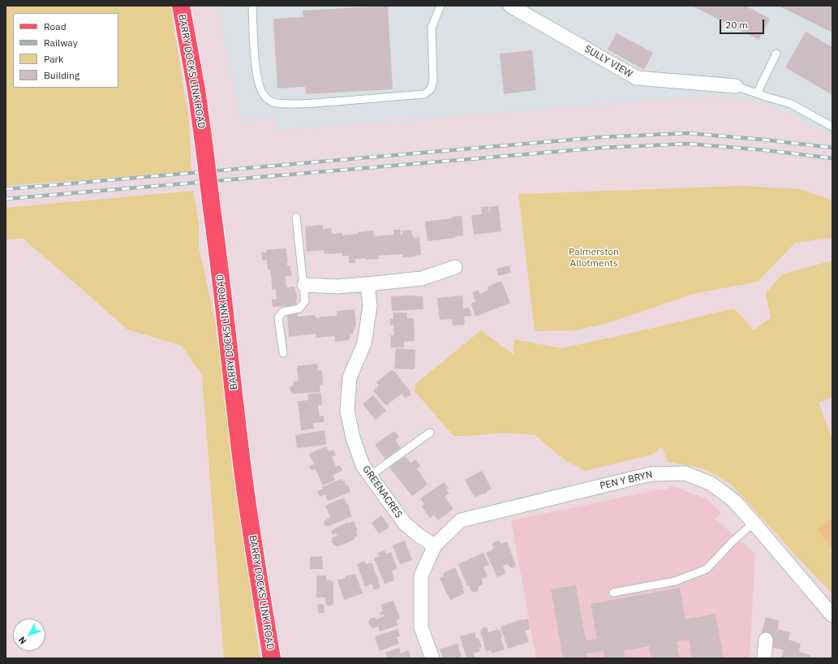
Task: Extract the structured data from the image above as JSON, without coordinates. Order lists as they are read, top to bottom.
{
  "streets": {
    "main road": ["BARRY DOCKS LINK ROAD"],
    "street": ["SULLY VIEW", "PEN Y BRYN", "GREENACRES"]
  },
  "crossings": [
    ["PEN Y BRYN", "GREENACRES"]
  ],
  "parks": ["Palmerston Allotments"],
  "legend": [
    "Road",
    "Railway",
    "Park",
    "Building"
  ],
  "scale_bar": "20 m",
  "north": "bottom left"
}
